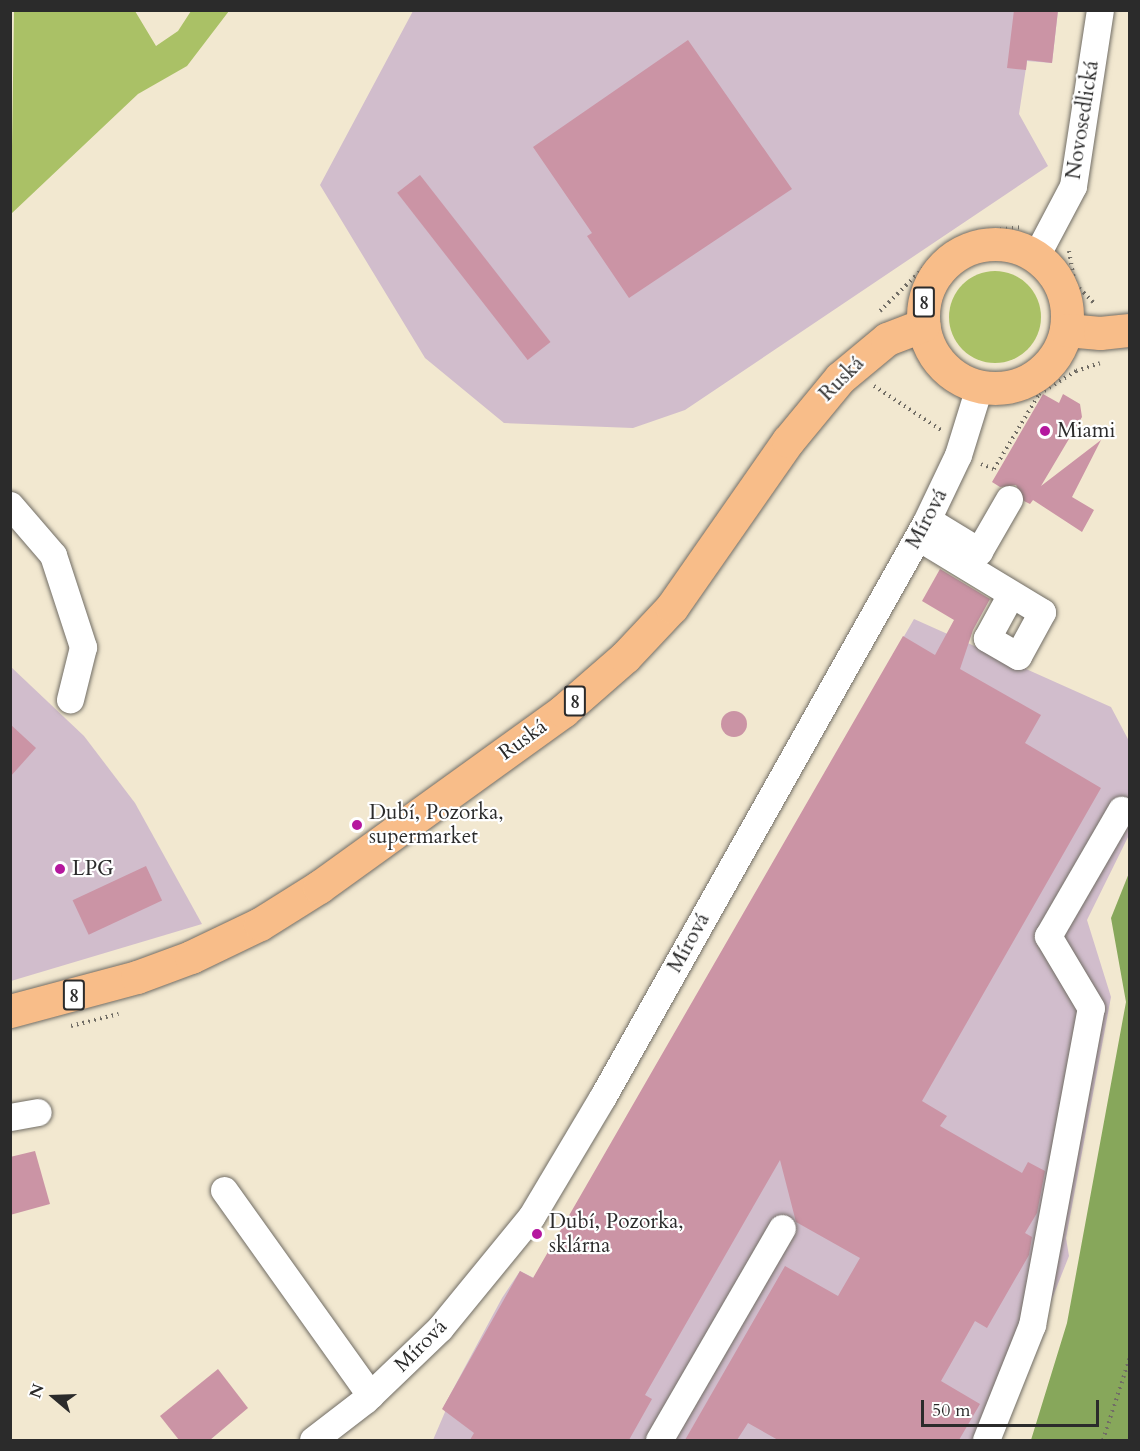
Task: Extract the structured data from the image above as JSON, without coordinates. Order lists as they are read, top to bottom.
{
  "streets": {
    "main road": ["8", "Ruská"],
    "street": ["Novosedlická", "Mírová"]
  },
  "crossings": [
    ["Novosedlická", "8"],
    ["Novosedlická", "Ruská"],
    ["Novosedlická", "Mírová"],
    ["8", "Ruská"],
    ["8", "Mírová"],
    ["Ruská", "Mírová"]
  ],
  "places": [
    "Miami",
    "Dubí, Pozorka, supermarket",
    "LPG",
    "Dubí, Pozorka, sklárna"
  ],
  "scale_bar": "50 m",
  "north": "left"
}
